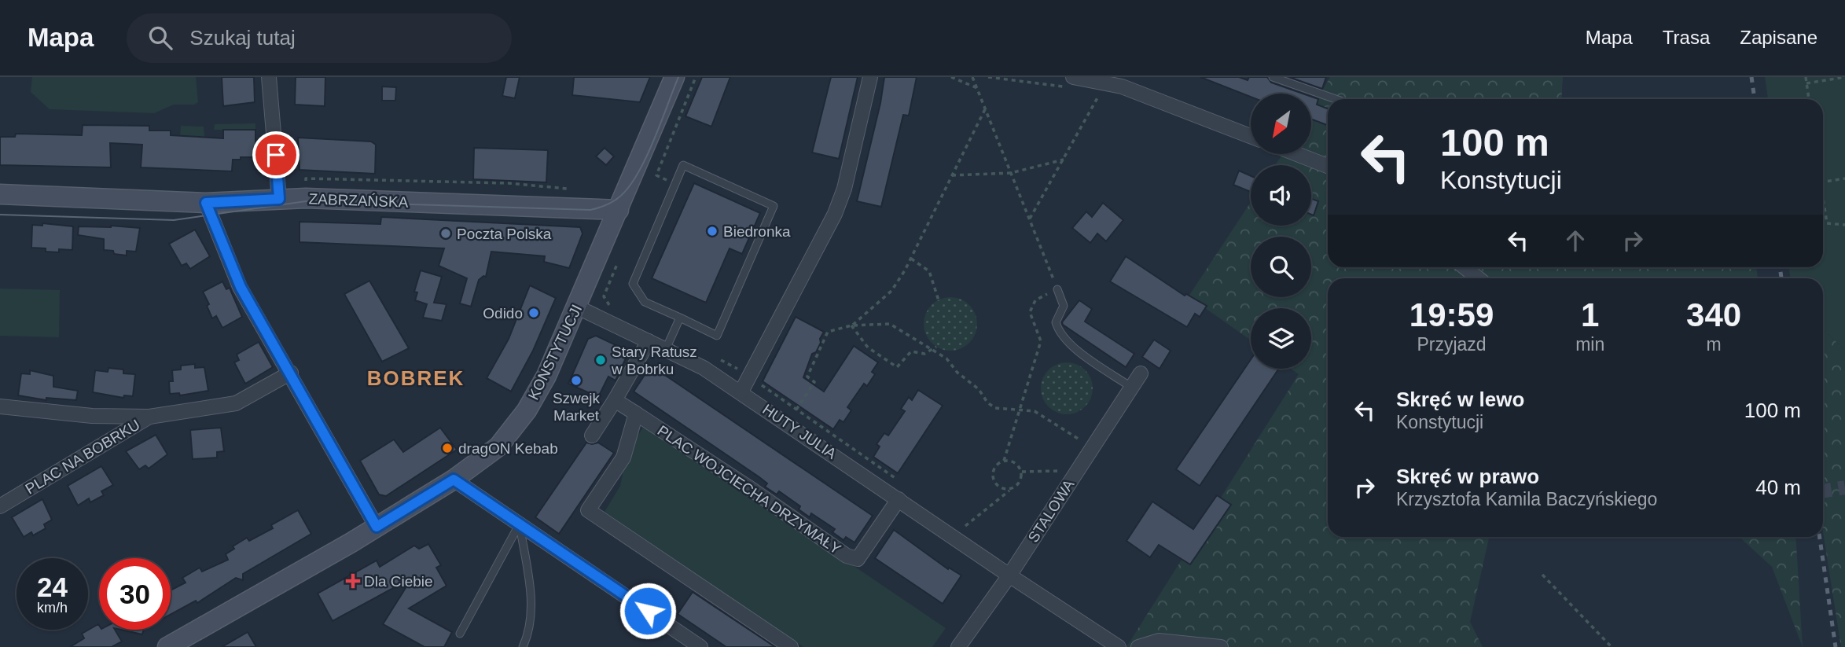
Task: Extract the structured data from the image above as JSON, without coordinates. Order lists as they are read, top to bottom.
{
  "streets": {
    "street": [
      "ZABRZAŃSKA",
      "KONSTYTUCJI",
      "HUTY JULIA",
      "PLAC NA BOBRKU",
      "PLAC WOJCIECHA DRZYMAŁY",
      "STALOWA"
    ]
  },
  "crossings": [
    ["ZABRZAŃSKA", "KONSTYTUCJI"],
    ["KONSTYTUCJI", "HUTY JULIA"],
    ["HUTY JULIA", "PLAC WOJCIECHA DRZYMAŁY"],
    ["HUTY JULIA", "STALOWA"]
  ],
  "districts": ["BOBREK"],
  "places": {
    "other": [
      "Biedronka",
      "Poczta Polska",
      "Odido",
      "Stary Ratusz w Bobrku",
      "Szwejk Market",
      "dragON Kebab"
    ],
    "health": ["Dla Ciebie"]
  },
  "north": "bottom left",
  "page": {
    "header": "Mapa",
    "search": "Szukaj tutaj",
    "nav": ["Mapa", "Trasa", "Zapisane"],
    "turn": ["100 m", "Konstytucji"],
    "eta": [
      "19:59",
      "Przyjazd",
      "1",
      "min",
      "340",
      "m"
    ],
    "list": [
      {
        "name": "Skręć w lewo",
        "note": "Konstytucji",
        "value": "100 m"
      },
      {
        "name": "Skręć w prawo",
        "note": "Krzysztofa Kamila Baczyńskiego",
        "value": "40 m"
      }
    ],
    "speed": "24 km/h",
    "limit": "30"
  }
}
